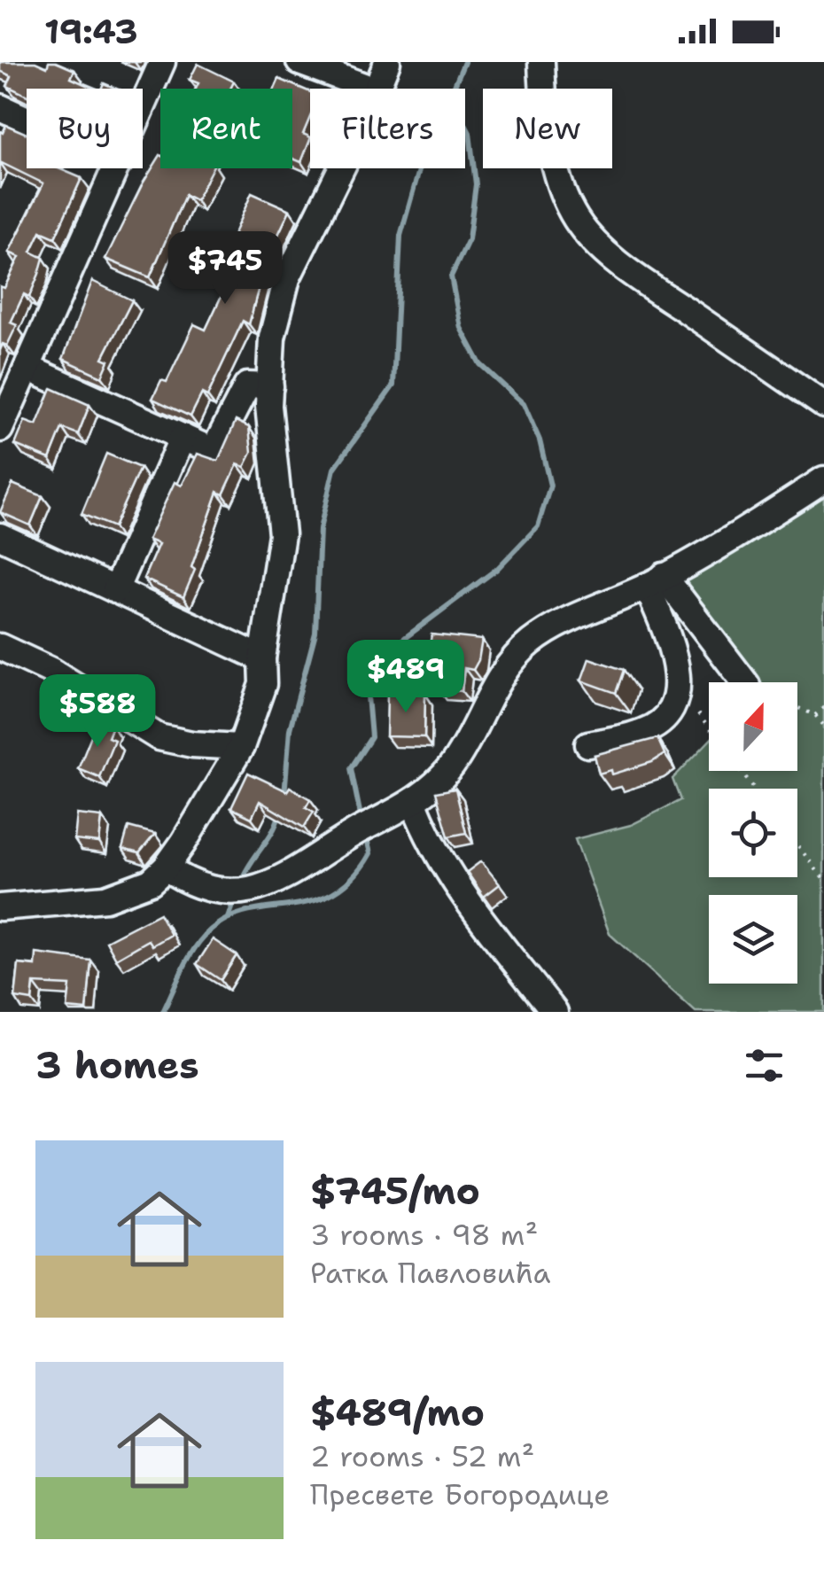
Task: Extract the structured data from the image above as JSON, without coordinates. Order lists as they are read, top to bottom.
{
  "north": "top",
  "page": {
    "status": "19:43",
    "chip": [
      "Buy",
      "Rent",
      "Filters",
      "New"
    ],
    "price": ["$745", "$489", "$588"],
    "heading": "3 homes",
    "list": [
      {
        "name": "$745/mo",
        "note": "3 rooms · 98 m² · Ратка Павловића"
      },
      {
        "name": "$489/mo",
        "note": "2 rooms · 52 m² · Пресвете Богородице"
      }
    ]
  }
}
